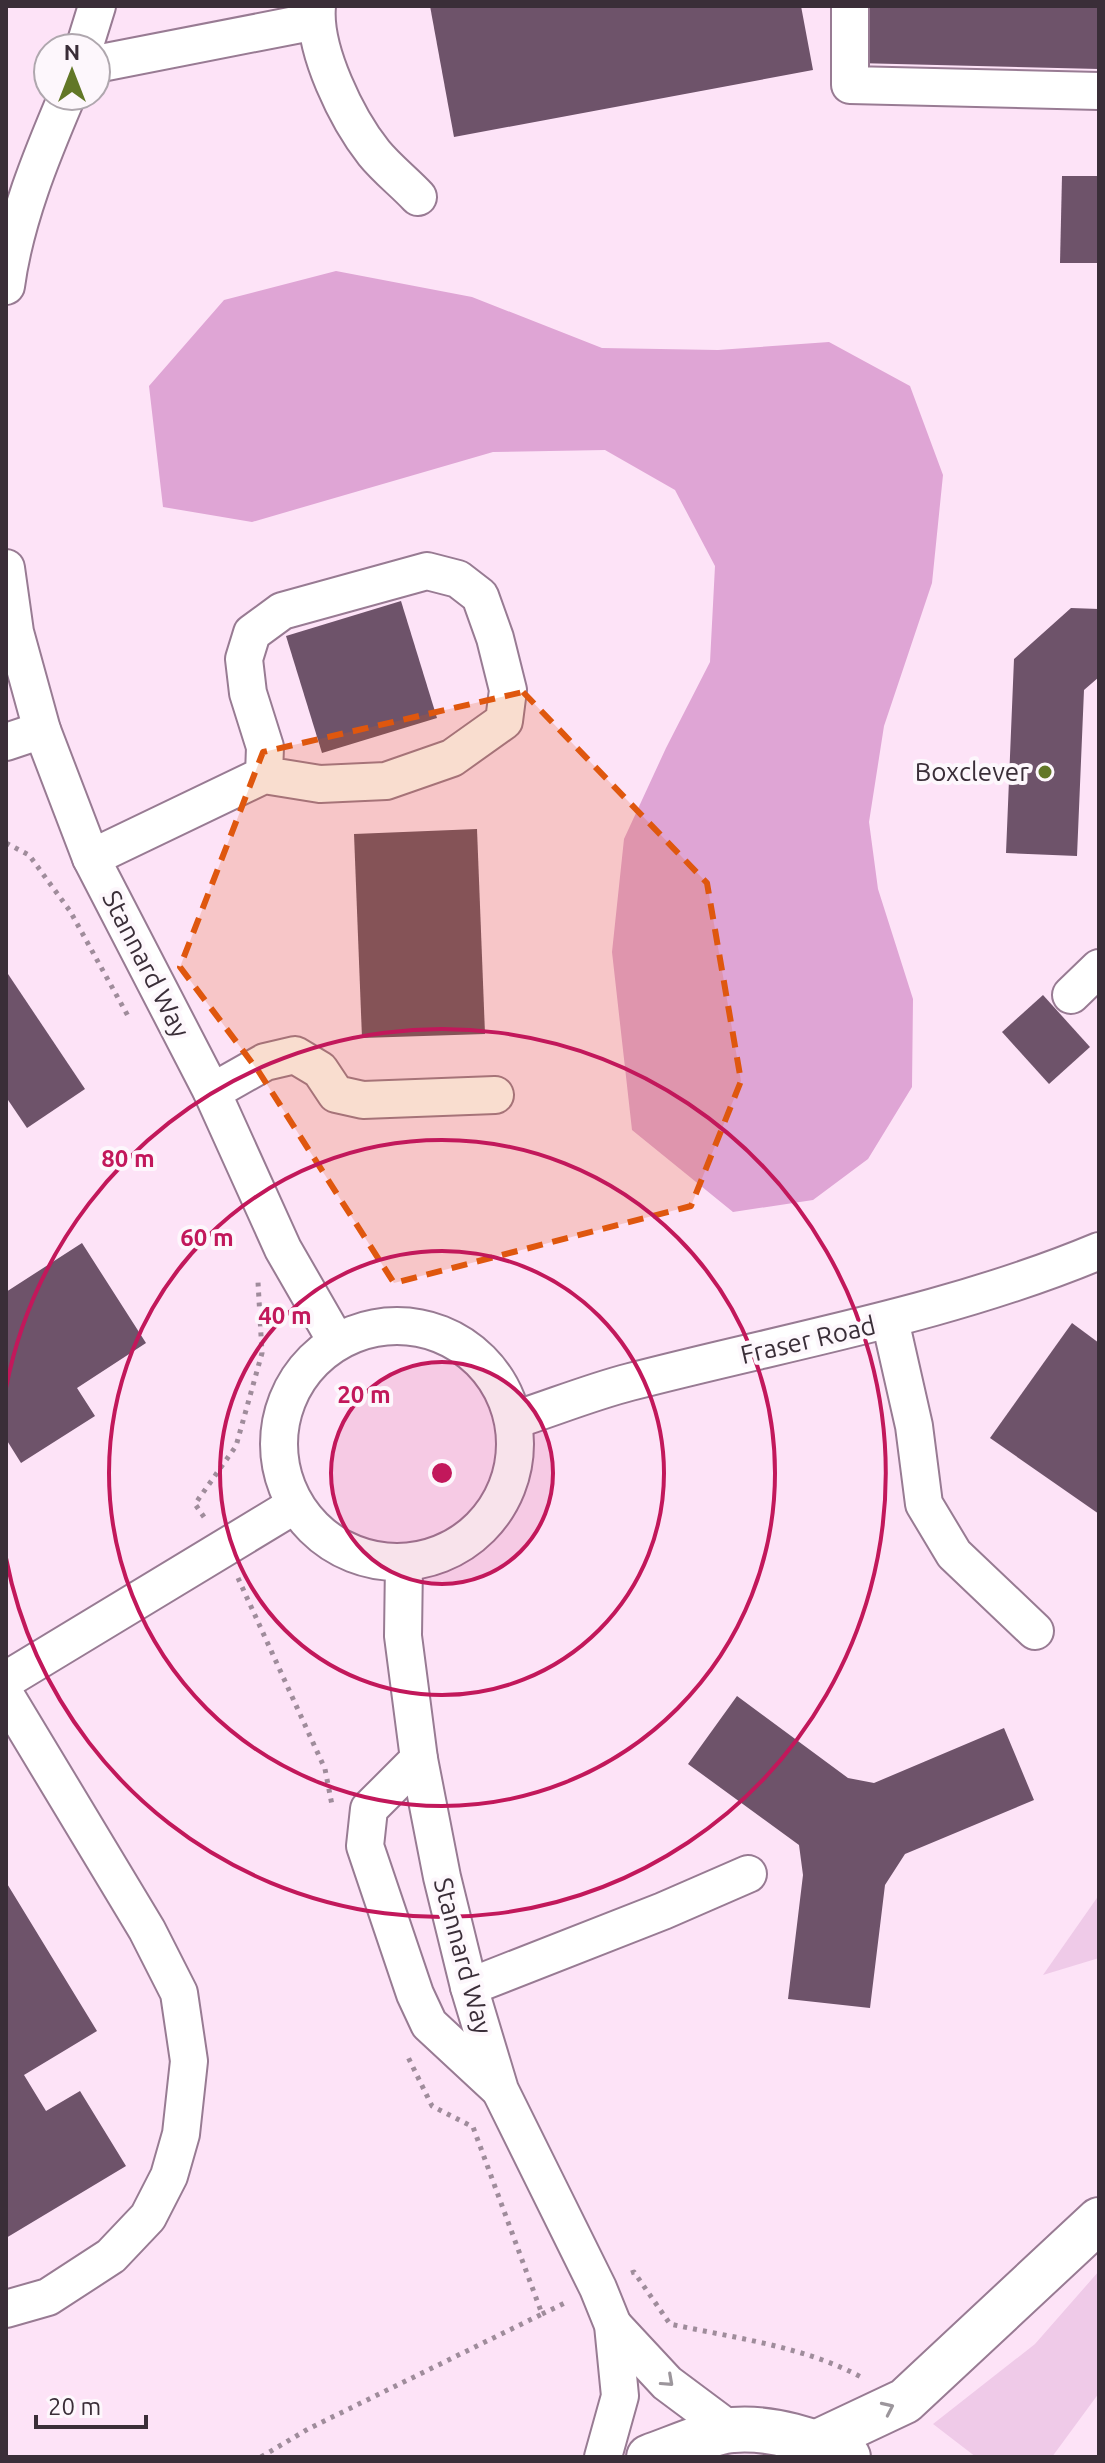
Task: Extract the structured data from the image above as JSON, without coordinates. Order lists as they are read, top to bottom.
{
  "streets": {
    "street": ["Stannard Way", "Fraser Road"]
  },
  "crossings": [
    ["Stannard Way", "Fraser Road"]
  ],
  "places": ["Boxclever"],
  "scale_bar": "20 m",
  "north": "top",
  "rings": [
    "80 m",
    "60 m",
    "40 m",
    "20 m"
  ]
}
